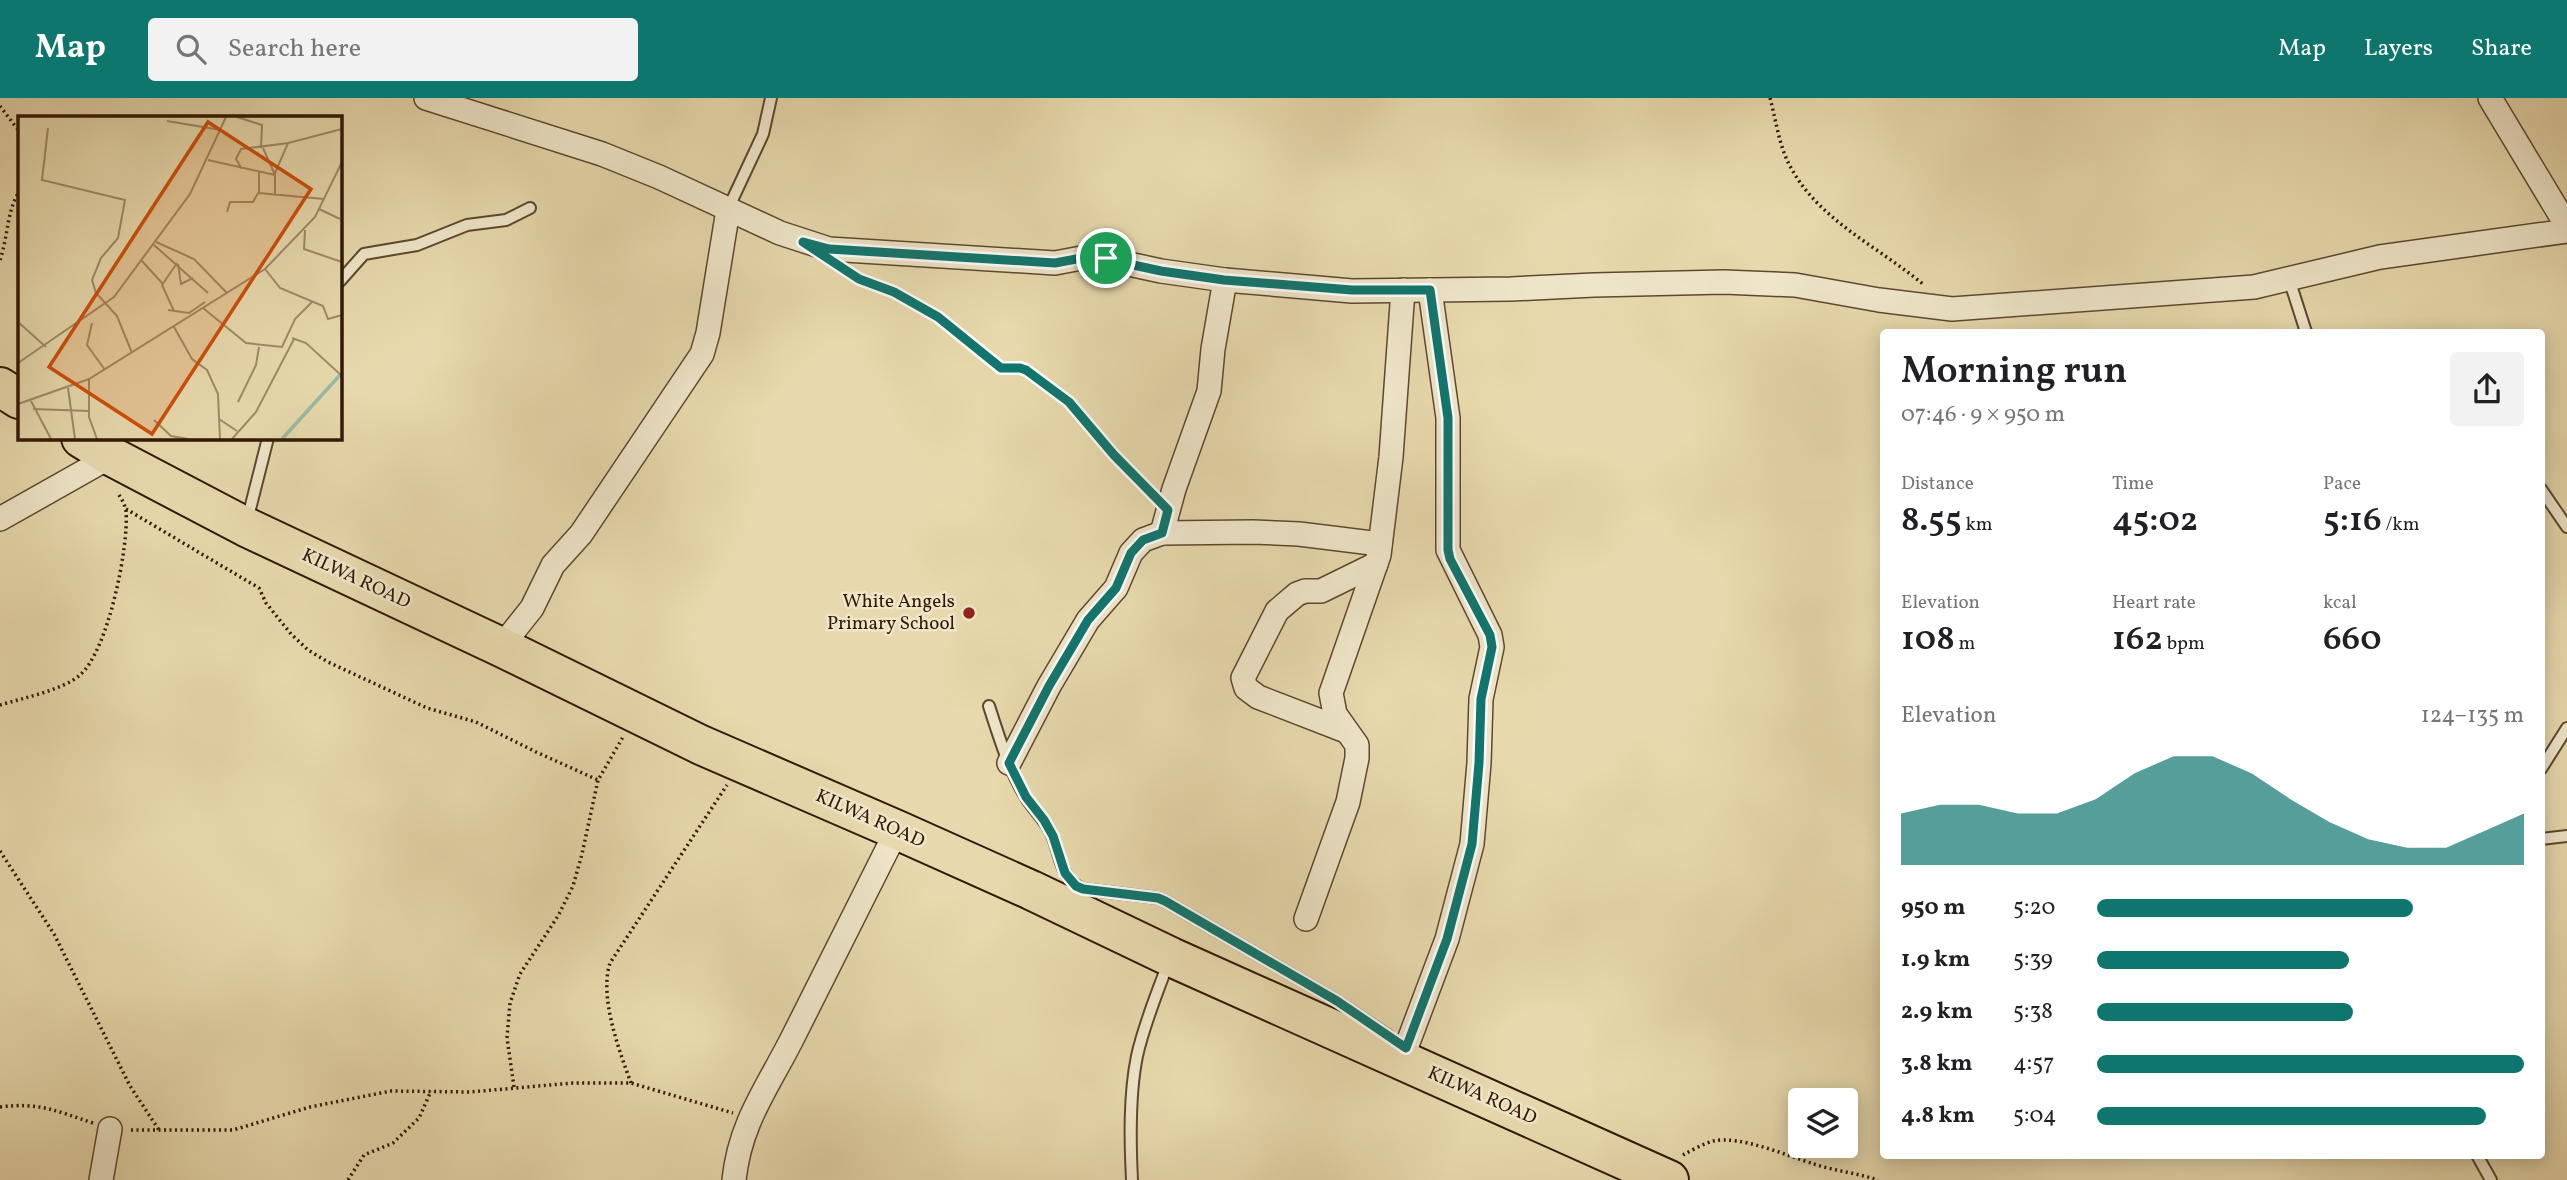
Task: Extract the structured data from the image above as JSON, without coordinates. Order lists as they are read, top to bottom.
{
  "streets": {
    "highway": ["KILWA ROAD"]
  },
  "places": ["White Angels Primary School"],
  "page": {
    "header": "Map",
    "search": "Search here",
    "nav": ["Map", "Layers", "Share"],
    "heading": ["Morning run", "07:46 · 9 × 950 m"],
    "stats": [
      ["Distance", "8.55 km"],
      ["Time", "45:02"],
      ["Pace", "5:16 /km"],
      ["Elevation", "108 m"],
      ["Heart rate", "162 bpm"],
      ["kcal", "660"]
    ],
    "chart": ["Elevation", "124–135 m"],
    "list": [
      {
        "name": "950 m",
        "note": "5:20"
      },
      {
        "name": "1.9 km",
        "note": "5:39"
      },
      {
        "name": "2.9 km",
        "note": "5:38"
      },
      {
        "name": "3.8 km",
        "note": "4:57"
      },
      {
        "name": "4.8 km",
        "note": "5:04"
      }
    ]
  }
}
